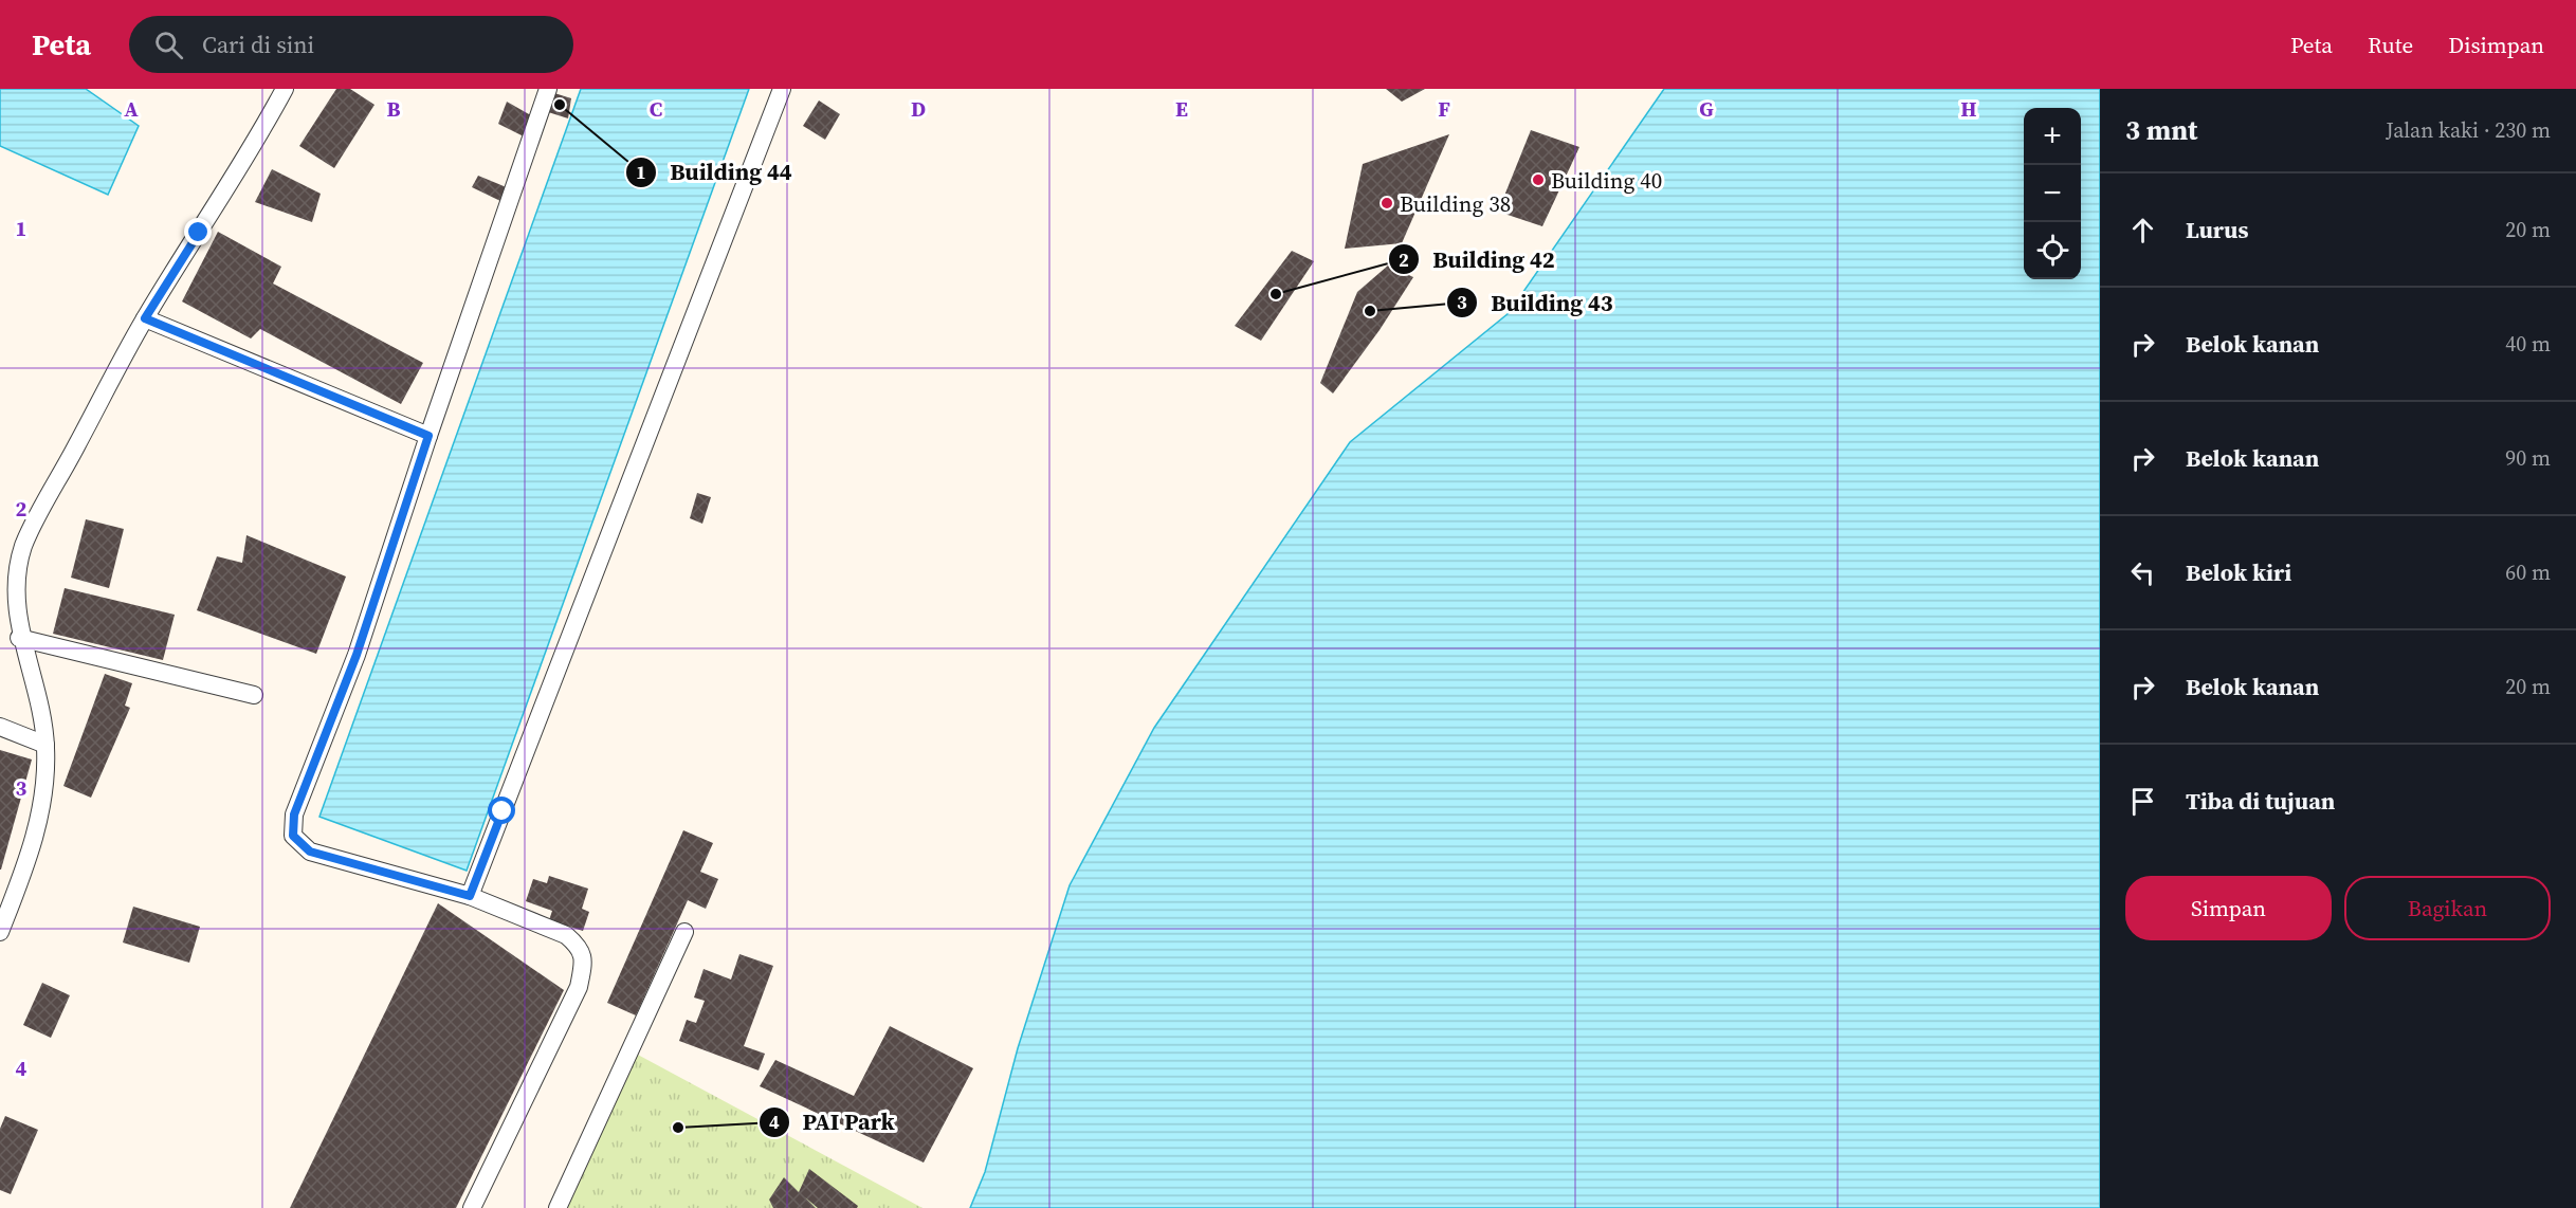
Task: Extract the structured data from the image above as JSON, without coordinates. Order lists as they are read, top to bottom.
{
  "places": [
    "Building 44",
    "Building 40",
    "Building 38",
    "Building 42",
    "Building 43",
    "PAI Park"
  ],
  "page": {
    "header": "Peta",
    "search": "Cari di sini",
    "nav": ["Peta", "Rute", "Disimpan"],
    "heading": ["3 mnt", "Jalan kaki · 230 m"],
    "map_buttons": ["+", "−"],
    "list": [
      ["Lurus", "20 m"],
      ["Belok kanan", "40 m"],
      ["Belok kanan", "90 m"],
      ["Belok kiri", "60 m"],
      ["Belok kanan", "20 m"],
      "Tiba di tujuan"
    ],
    "buttons": ["Simpan", "Bagikan"]
  },
  "grid": {
    "columns": [
      "A",
      "B",
      "C",
      "D",
      "E",
      "F",
      "G",
      "H"
    ],
    "rows": [
      "1",
      "2",
      "3",
      "4"
    ]
  }
}
